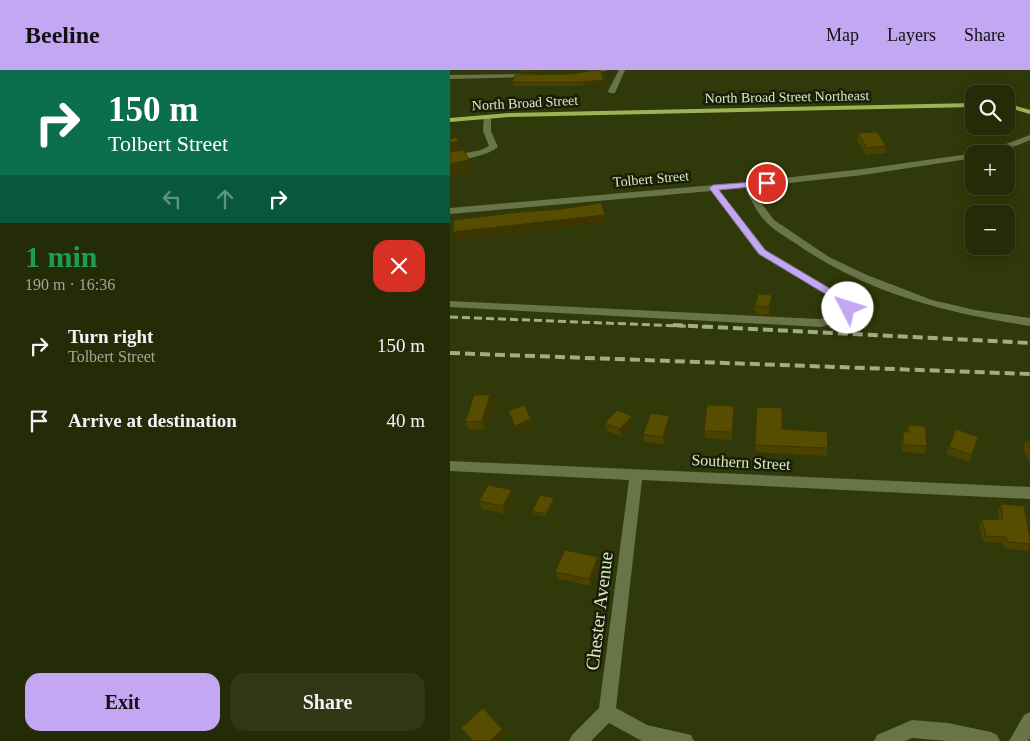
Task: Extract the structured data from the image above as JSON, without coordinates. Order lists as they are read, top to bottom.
{
  "streets": {
    "main road": ["North Broad Street Northeast", "North Broad Street"],
    "street": ["Tolbert Street", "Southern Street", "Chester Avenue"]
  },
  "crossings": [
    ["North Broad Street Northeast", "North Broad Street"],
    ["Southern Street", "Chester Avenue"]
  ],
  "page": {
    "header": "Beeline",
    "nav": ["Map", "Layers", "Share"],
    "turn": ["150 m", "Tolbert Street"],
    "map_buttons": ["+", "−"],
    "heading": ["1 min", "190 m · 16:36"],
    "list": [
      {
        "name": "Turn right",
        "note": "Tolbert Street",
        "value": "150 m"
      },
      {
        "name": "Arrive at destination",
        "value": "40 m"
      }
    ],
    "buttons": ["Exit", "Share"]
  }
}
